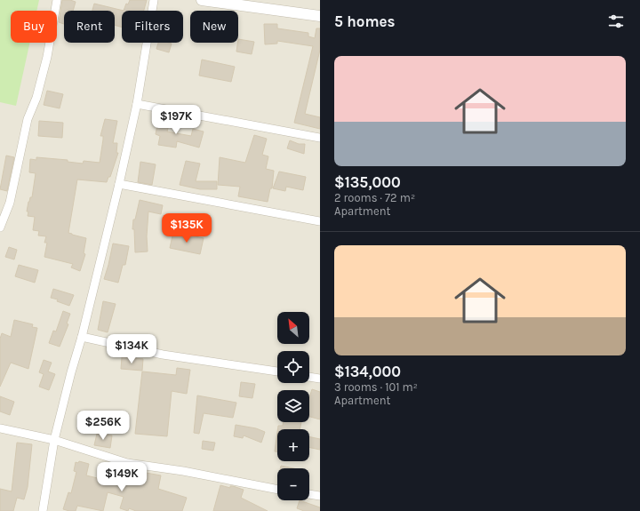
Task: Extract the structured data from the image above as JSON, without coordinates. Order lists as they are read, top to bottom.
{
  "north": "top left",
  "page": {
    "heading": "5 homes",
    "chip": [
      "Buy",
      "Rent",
      "Filters",
      "New"
    ],
    "list": [
      {
        "name": "$135,000",
        "note": "2 rooms · 72 m² · Apartment"
      },
      {
        "name": "$134,000",
        "note": "3 rooms · 101 m² · Apartment"
      }
    ],
    "price": [
      "$197K",
      "$135K",
      "$134K",
      "$256K",
      "$149K"
    ],
    "map_buttons": ["+", "−"]
  }
}
